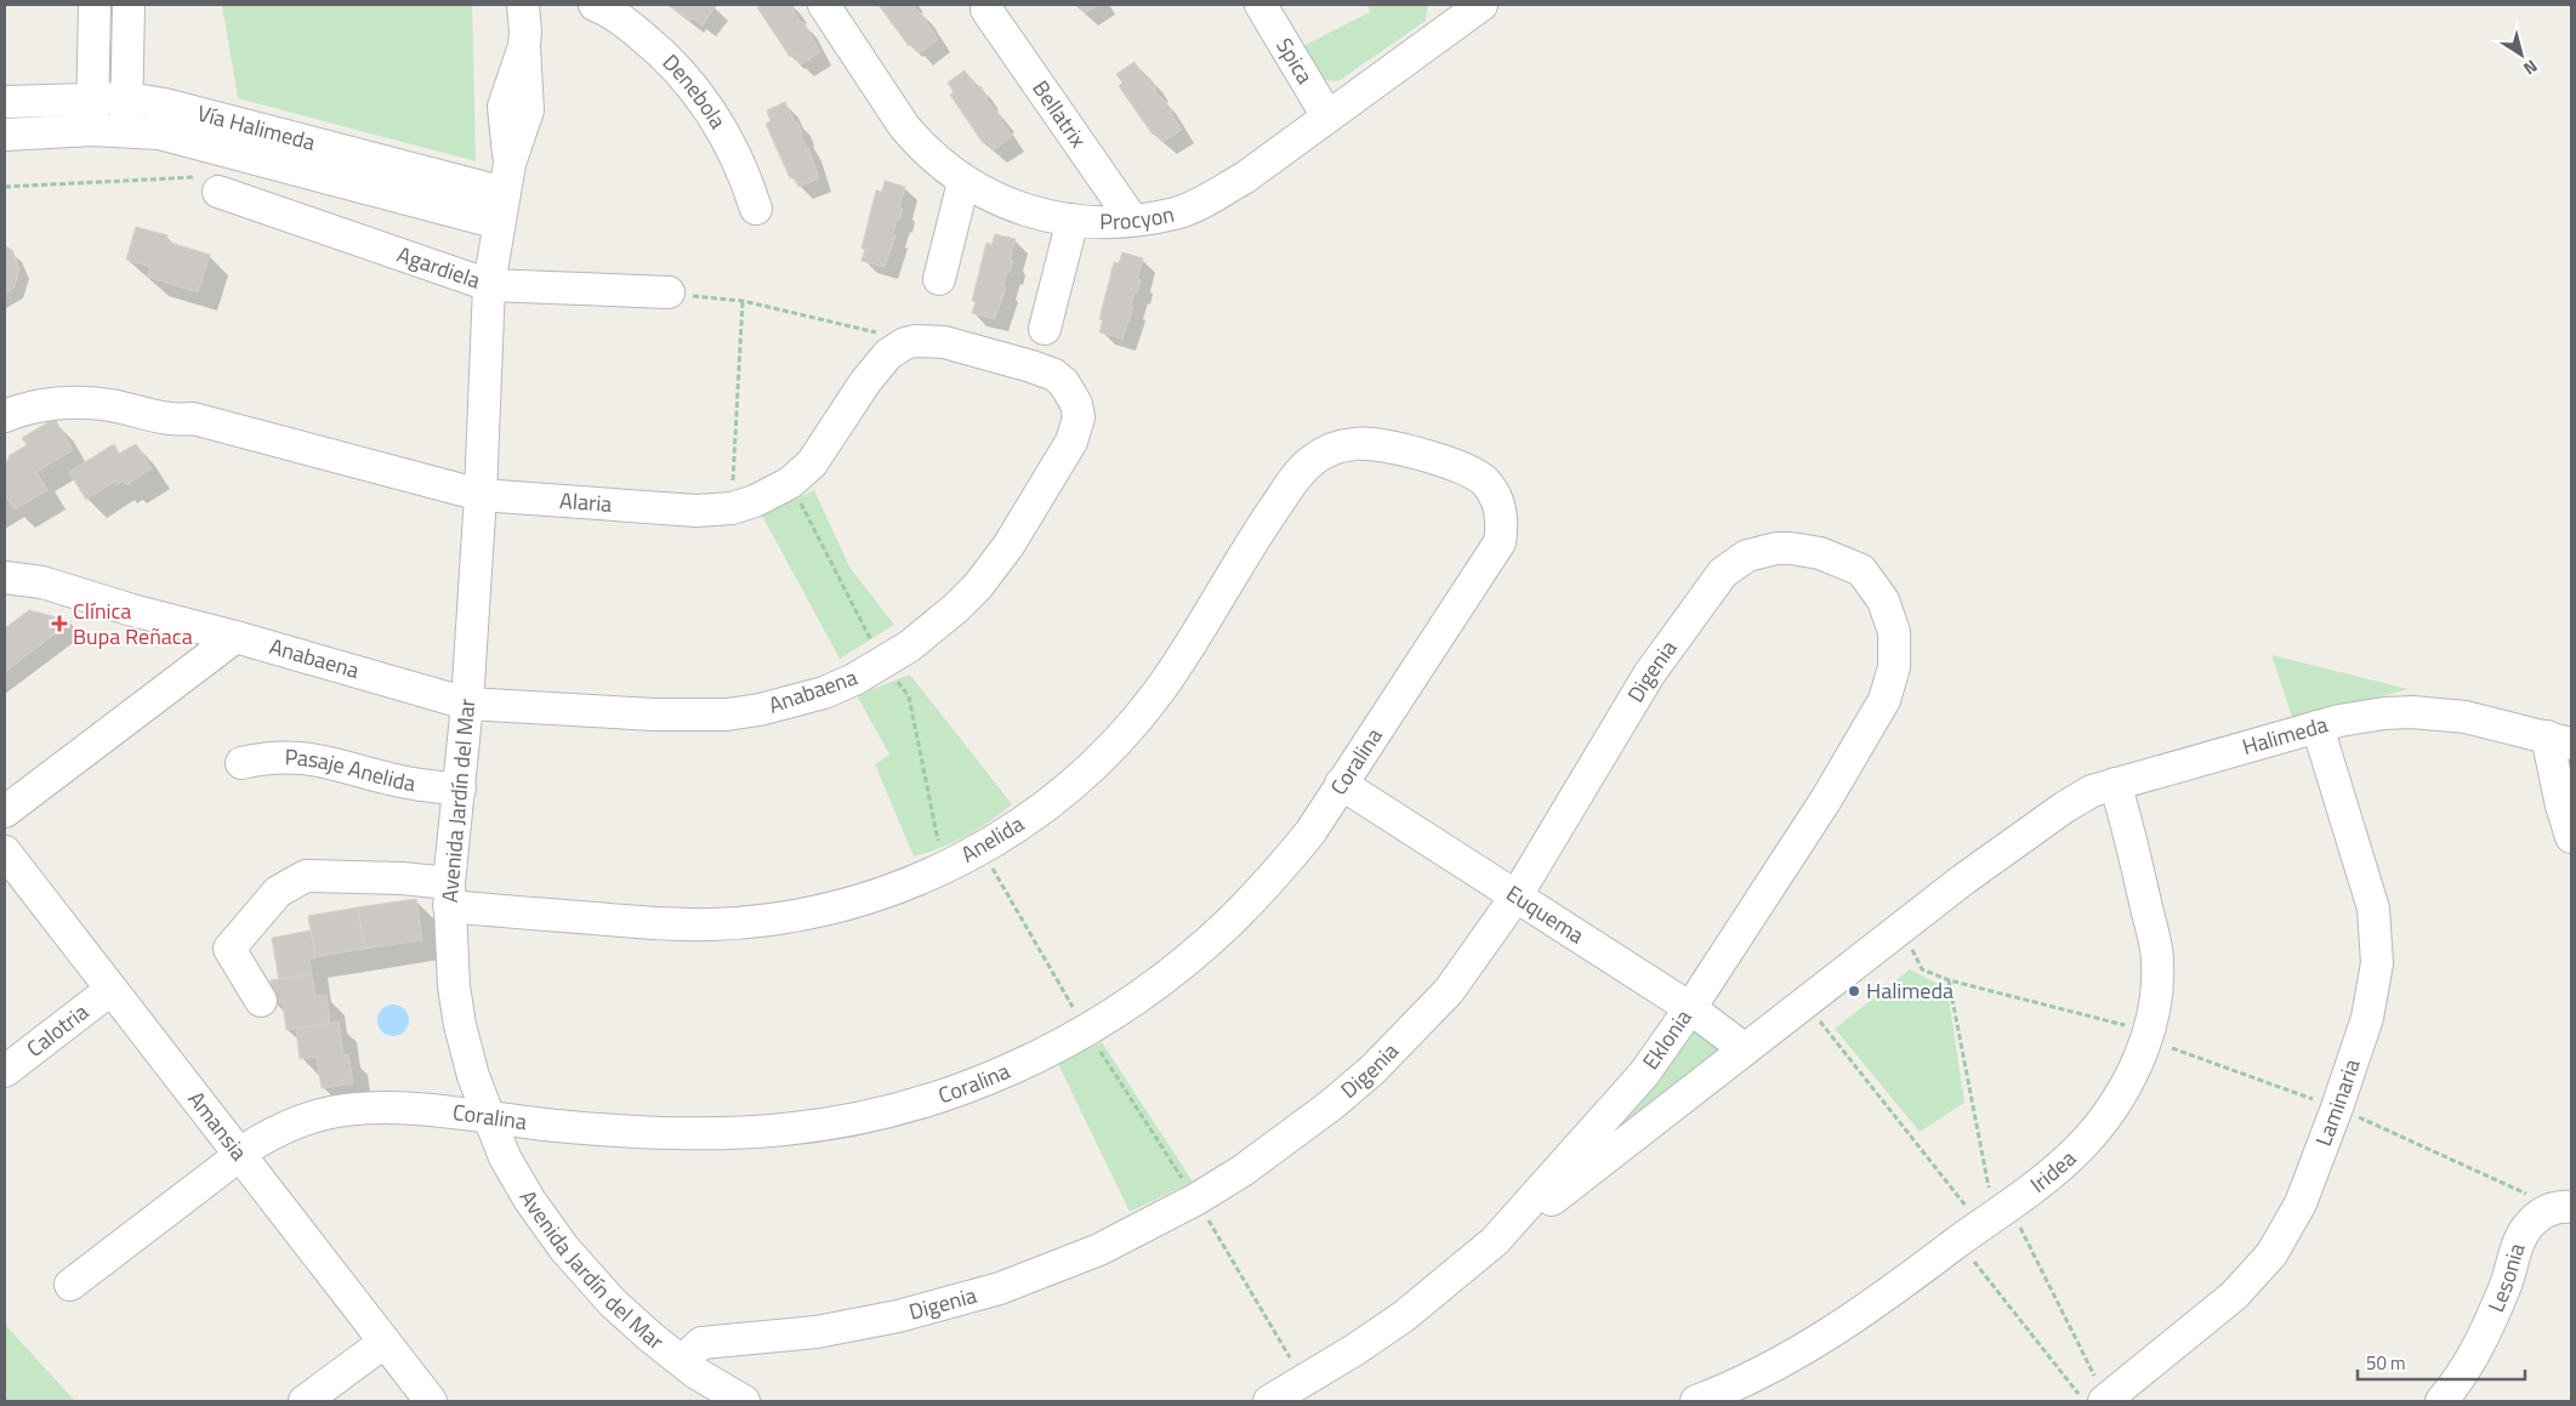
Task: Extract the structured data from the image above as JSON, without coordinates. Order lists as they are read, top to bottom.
{
  "streets": {
    "street": [
      "Spica",
      "Denebola",
      "Bellatrix",
      "Vía Halimeda",
      "Procyon",
      "Agardiela",
      "Alaria",
      "Anabaena",
      "Digenia",
      "Halimeda",
      "Coralina",
      "Pasaje Anelida",
      "Avenida Jardín del Mar",
      "Anelida",
      "Euquema",
      "Calotria",
      "Eklonia",
      "Laminaria",
      "Amansia",
      "Iridea",
      "Lesonia"
    ]
  },
  "crossings": [
    ["Spica", "Procyon"],
    ["Bellatrix", "Procyon"],
    ["Vía Halimeda", "Avenida Jardín del Mar"],
    ["Agardiela", "Avenida Jardín del Mar"],
    ["Alaria", "Anabaena"],
    ["Alaria", "Avenida Jardín del Mar"],
    ["Anabaena", "Avenida Jardín del Mar"],
    ["Digenia", "Avenida Jardín del Mar"],
    ["Digenia", "Euquema"],
    ["Digenia", "Eklonia"],
    ["Halimeda", "Euquema"],
    ["Halimeda", "Eklonia"],
    ["Halimeda", "Laminaria"],
    ["Halimeda", "Iridea"],
    ["Coralina", "Avenida Jardín del Mar"],
    ["Coralina", "Anelida"],
    ["Coralina", "Euquema"],
    ["Coralina", "Amansia"],
    ["Pasaje Anelida", "Avenida Jardín del Mar"],
    ["Avenida Jardín del Mar", "Anelida"],
    ["Euquema", "Eklonia"],
    ["Calotria", "Amansia"]
  ],
  "places": {
    "health": ["Clínica Bupa Reñaca"],
    "other": ["Halimeda"]
  },
  "scale_bar": "50 m",
  "north": "bottom right"
}
